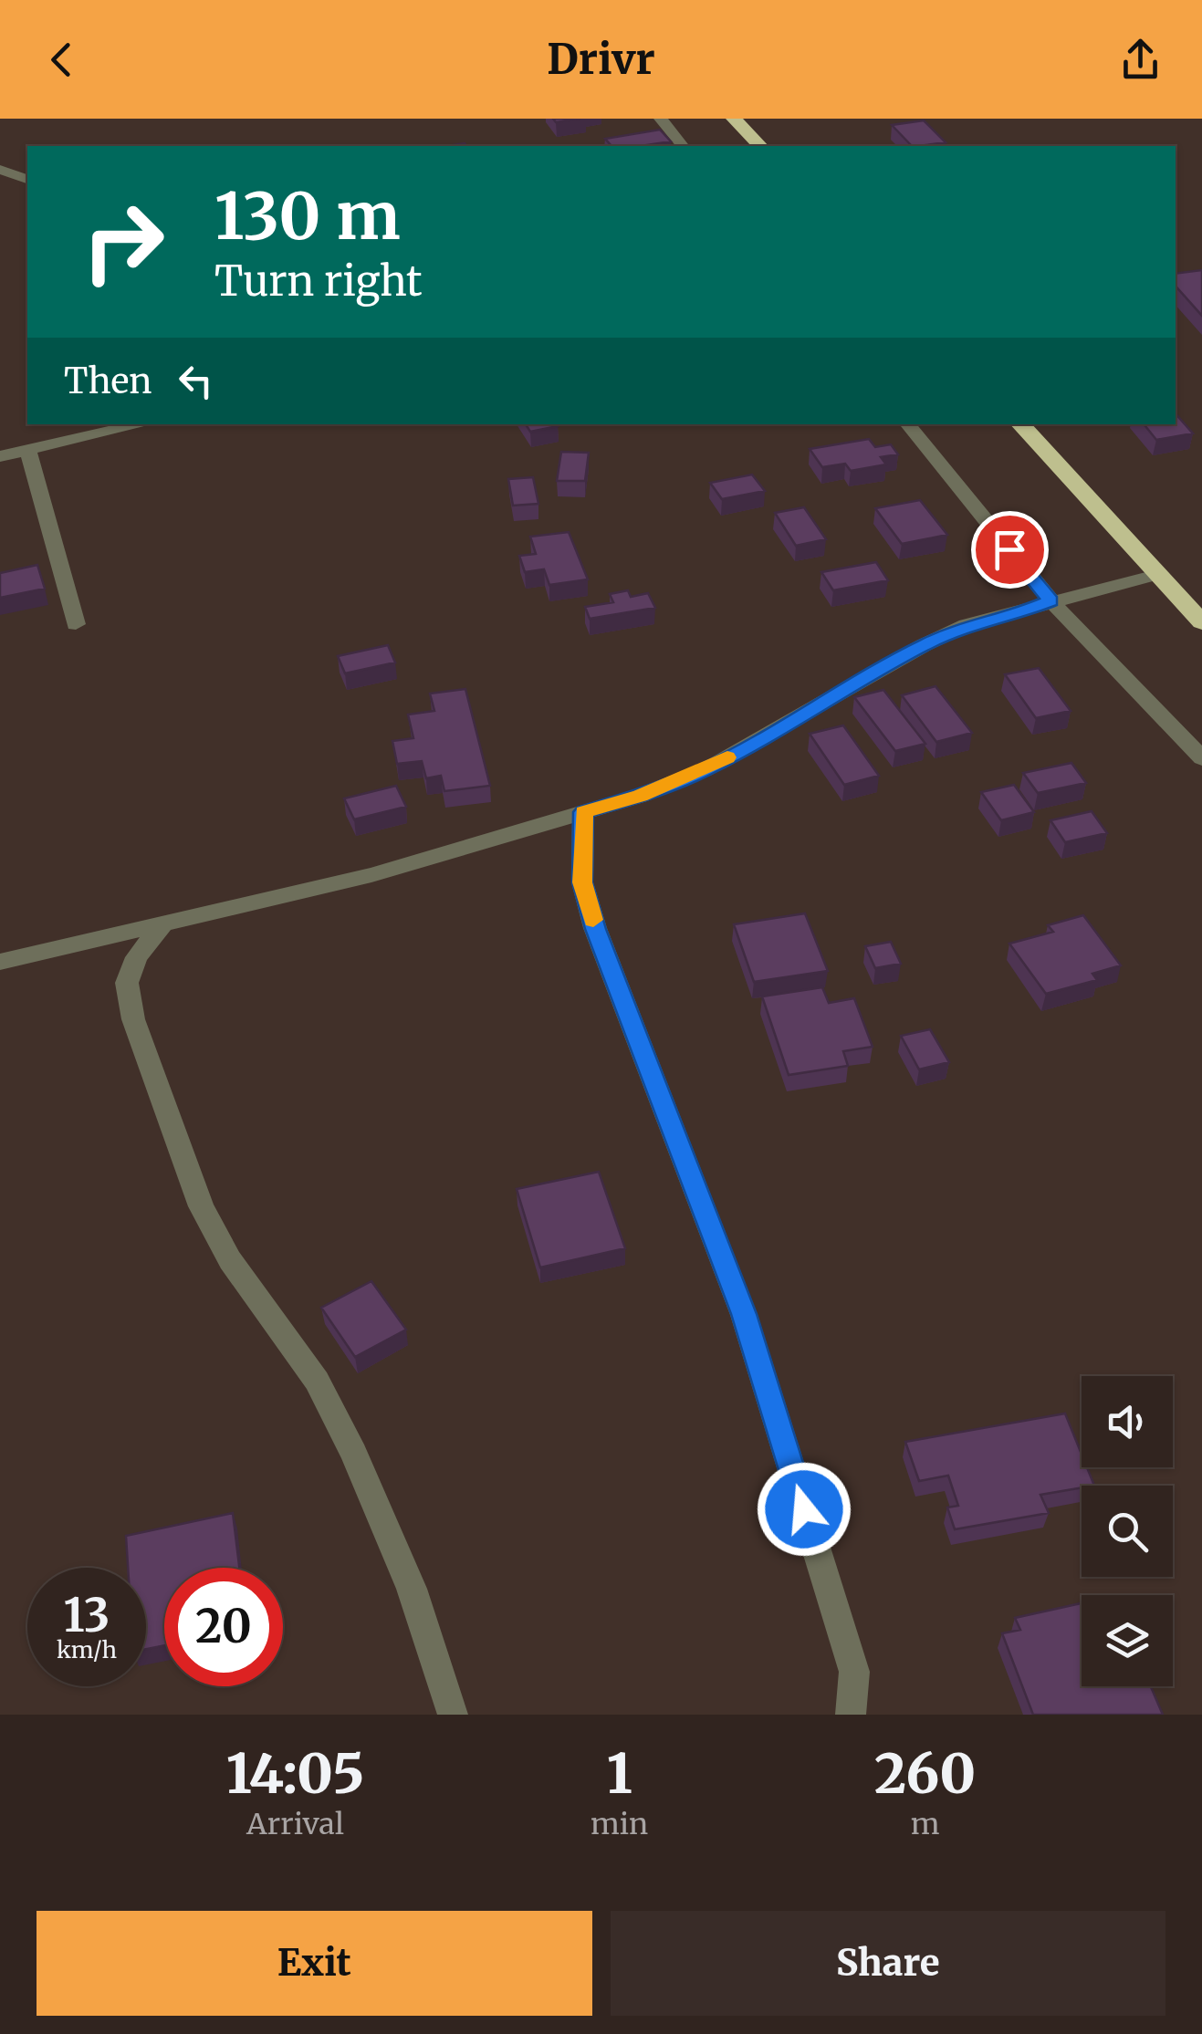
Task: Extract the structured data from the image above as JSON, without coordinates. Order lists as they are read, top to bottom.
{
  "page": {
    "header": "Drivr",
    "turn": ["130 m", "Turn right"],
    "then": "Then",
    "speed": "13 km/h",
    "limit": "20",
    "eta": [
      "14:05",
      "Arrival",
      "1",
      "min",
      "260",
      "m"
    ],
    "buttons": ["Exit", "Share"]
  }
}
